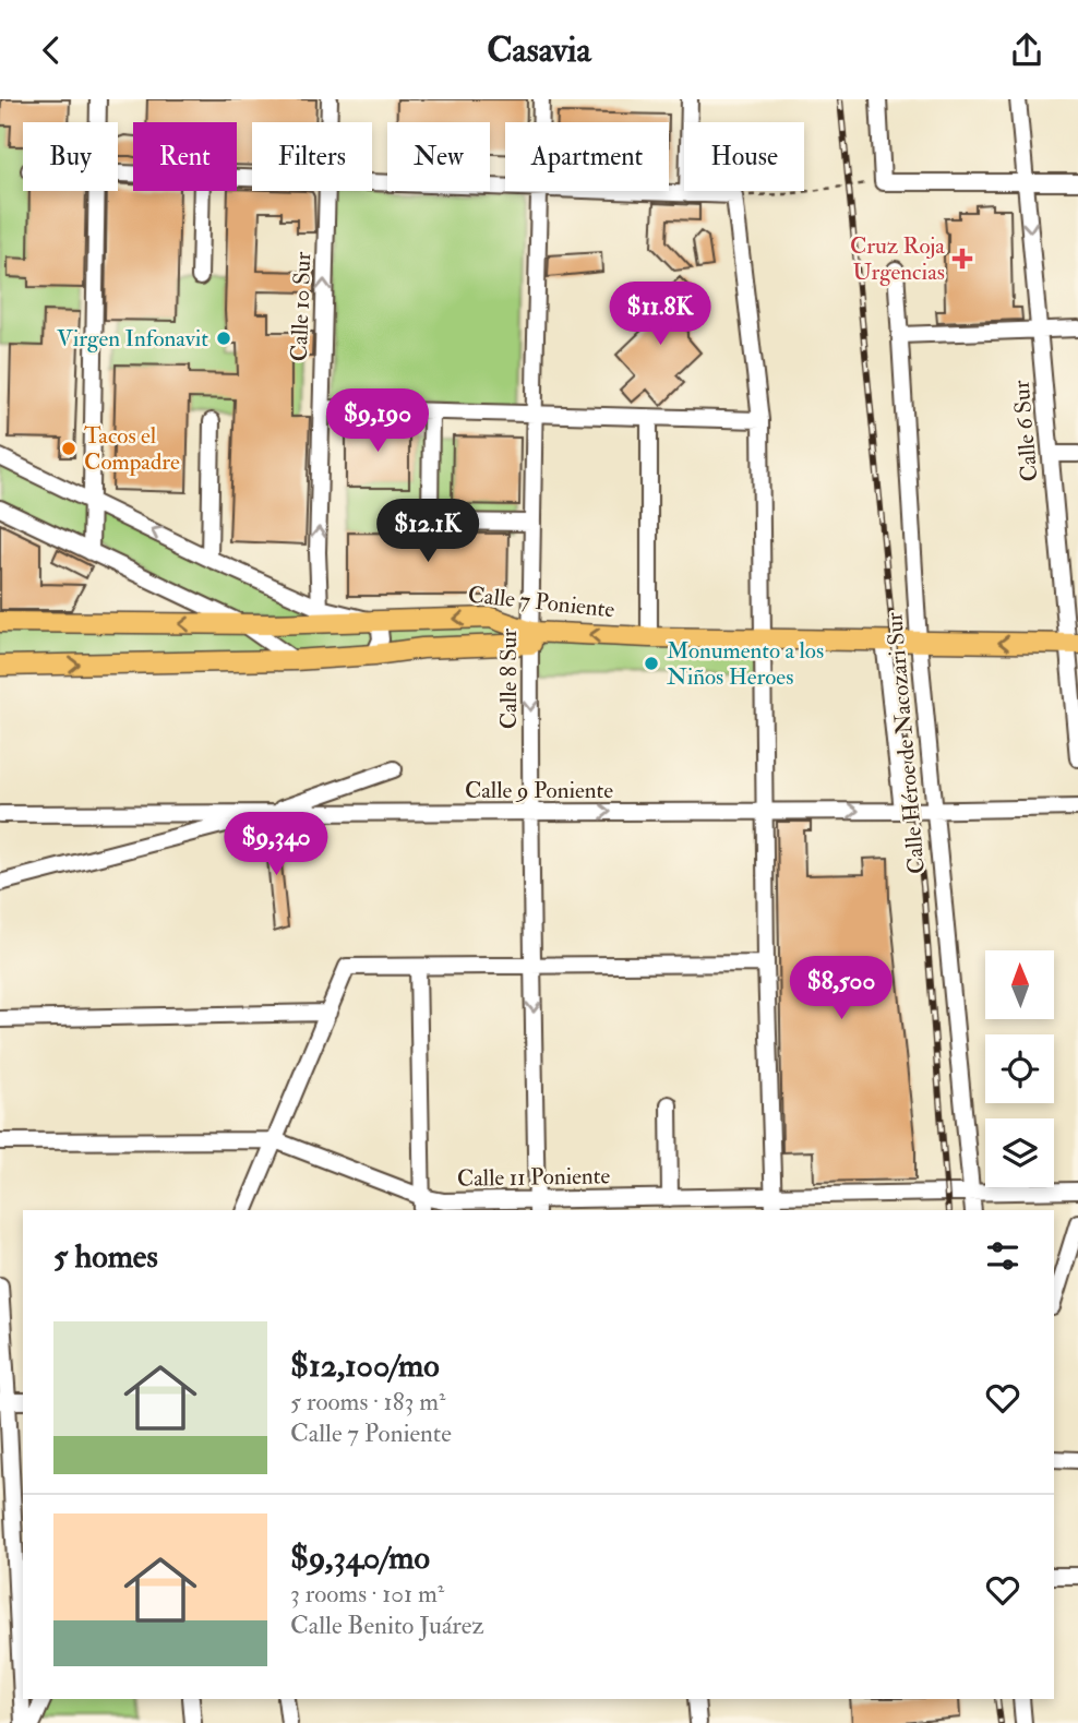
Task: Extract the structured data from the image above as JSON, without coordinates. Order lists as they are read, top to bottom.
{
  "streets": {
    "main road": ["Calle 7 Poniente"],
    "street": [
      "Calle 10 Sur",
      "Calle 6 Sur",
      "Calle 8 Sur",
      "Calle Héroe de Nacozari Sur",
      "Calle 9 Poniente",
      "Calle 11 Poniente"
    ]
  },
  "crossings": [
    ["Calle 6 Sur", "Calle 7 Poniente"],
    ["Calle 7 Poniente", "Calle 8 Sur"],
    ["Calle 7 Poniente", "Calle Héroe de Nacozari Sur"],
    ["Calle 8 Sur", "Calle 9 Poniente"],
    ["Calle 8 Sur", "Calle 11 Poniente"],
    ["Calle Héroe de Nacozari Sur", "Calle 9 Poniente"],
    ["Calle Héroe de Nacozari Sur", "Calle 11 Poniente"]
  ],
  "places": {
    "health": ["Cruz Roja Urgencias"],
    "other": ["Virgen Infonavit", "Tacos el Compadre", "Monumento a los Niños Heroes"]
  },
  "north": "top",
  "page": {
    "header": "Casavia",
    "chip": [
      "Buy",
      "Rent",
      "Filters",
      "New",
      "Apartment",
      "House"
    ],
    "price": [
      "$11.8K",
      "$9,190",
      "$12.1K",
      "$9,340",
      "$8,500"
    ],
    "heading": "5 homes",
    "list": [
      {
        "name": "$12,100/mo",
        "note": "5 rooms · 183 m² · Calle 7 Poniente"
      },
      {
        "name": "$9,340/mo",
        "note": "3 rooms · 101 m² · Calle Benito Juárez"
      }
    ]
  }
}
